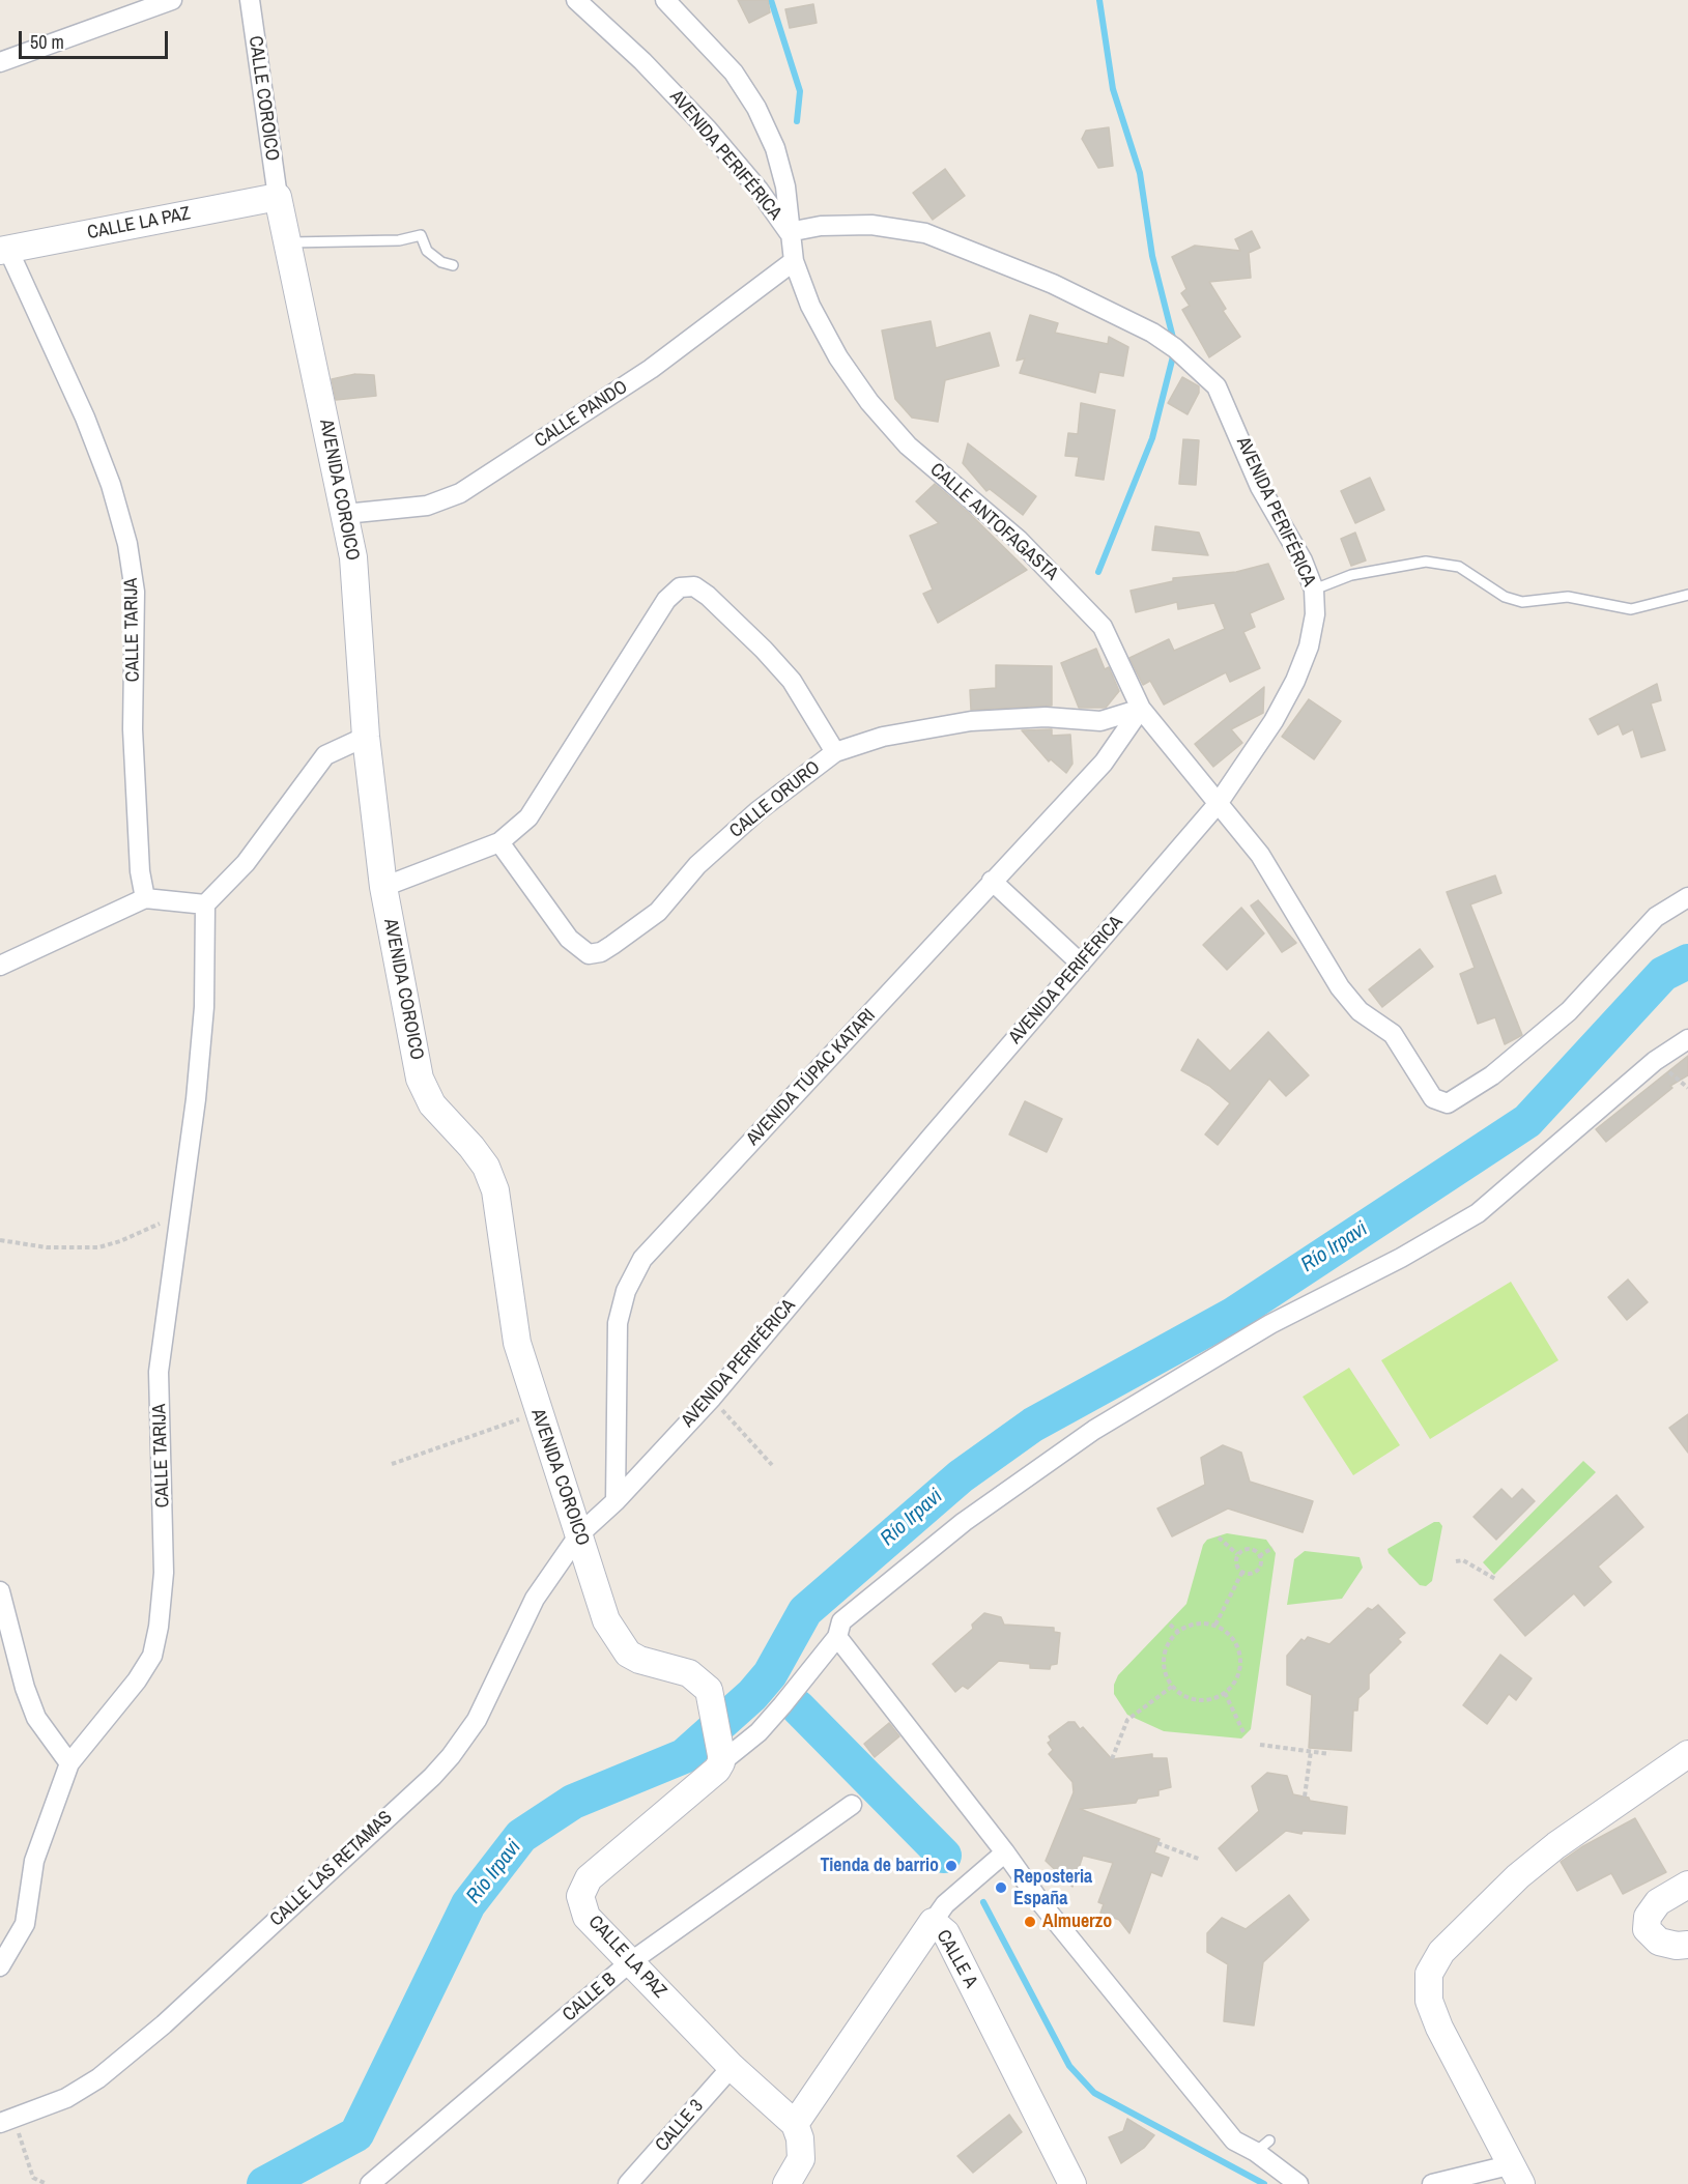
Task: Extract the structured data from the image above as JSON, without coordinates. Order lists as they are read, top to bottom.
{
  "streets": {
    "main road": ["CALLE LA PAZ", "AVENIDA COROICO", "CALLE A"],
    "street": [
      "CALLE COROICO",
      "AVENIDA PERIFÉRICA",
      "CALLE PANDO",
      "CALLE ANTOFAGASTA",
      "CALLE TARIJA",
      "CALLE ORURO",
      "AVENIDA TÚPAC KATARI",
      "CALLE LAS RETAMAS",
      "CALLE B",
      "CALLE 3"
    ]
  },
  "crossings": [
    ["CALLE COROICO", "CALLE LA PAZ"],
    ["CALLE COROICO", "AVENIDA COROICO"],
    ["AVENIDA PERIFÉRICA", "AVENIDA COROICO"],
    ["AVENIDA PERIFÉRICA", "CALLE ANTOFAGASTA"],
    ["AVENIDA PERIFÉRICA", "AVENIDA TÚPAC KATARI"],
    ["AVENIDA PERIFÉRICA", "CALLE LAS RETAMAS"],
    ["CALLE LA PAZ", "AVENIDA COROICO"],
    ["CALLE LA PAZ", "CALLE TARIJA"],
    ["CALLE LA PAZ", "CALLE A"],
    ["CALLE LA PAZ", "CALLE B"],
    ["CALLE LA PAZ", "CALLE 3"],
    ["CALLE PANDO", "AVENIDA COROICO"],
    ["CALLE PANDO", "CALLE ANTOFAGASTA"],
    ["AVENIDA COROICO", "CALLE LAS RETAMAS"],
    ["CALLE ANTOFAGASTA", "CALLE ORURO"],
    ["CALLE ANTOFAGASTA", "AVENIDA TÚPAC KATARI"],
    ["CALLE ORURO", "AVENIDA TÚPAC KATARI"]
  ],
  "water": ["Río Irpavi"],
  "places": ["Tienda de barrio", "Reposteria España", "Almuerzo"],
  "scale_bar": "50 m"
}
